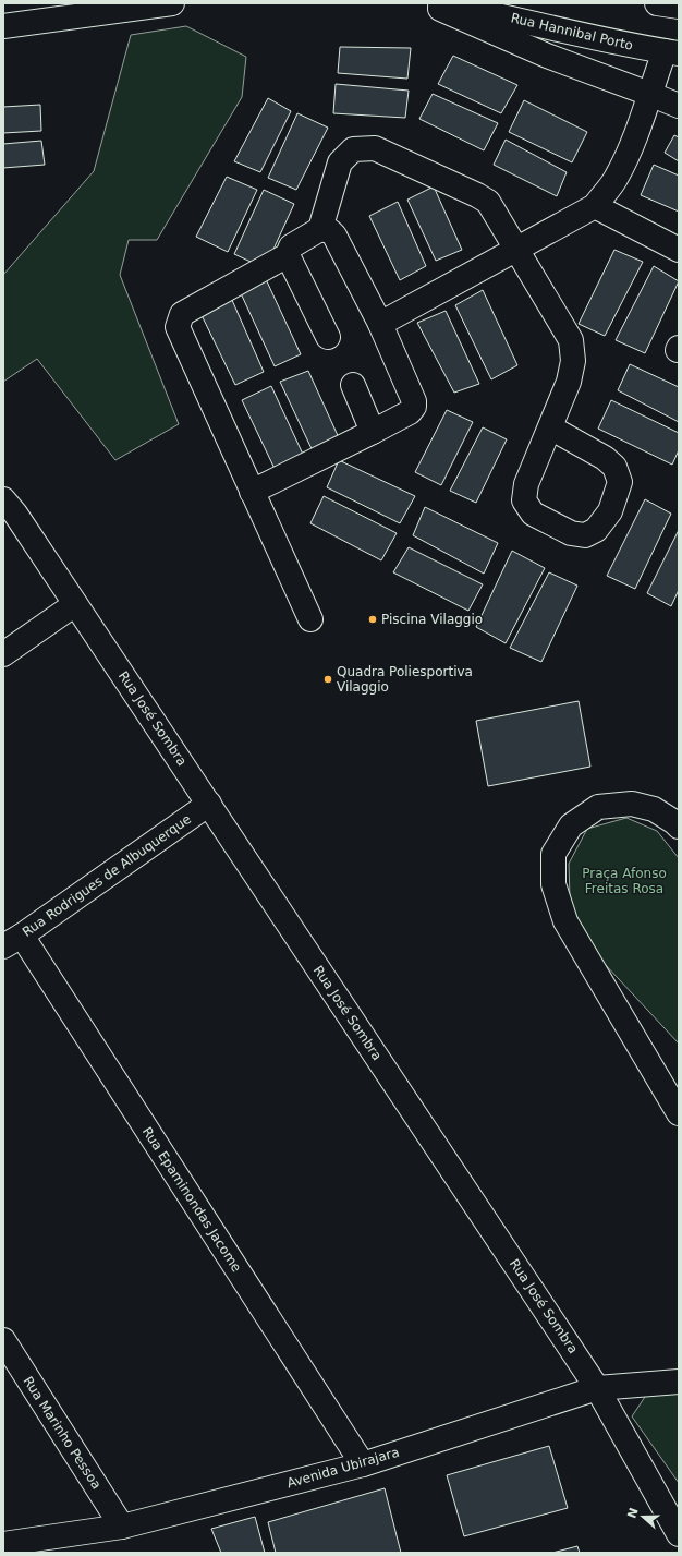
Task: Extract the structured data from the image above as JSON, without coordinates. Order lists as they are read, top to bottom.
{
  "streets": {
    "street": [
      "Rua Hannibal Porto",
      "Rua José Sombra",
      "Rua Rodrigues de Albuquerque",
      "Rua Epaminondas Jacome",
      "Rua Marinho Pessoa",
      "Avenida Ubirajara"
    ]
  },
  "crossings": [
    ["Rua José Sombra", "Rua Rodrigues de Albuquerque"],
    ["Rua José Sombra", "Avenida Ubirajara"],
    ["Rua Rodrigues de Albuquerque", "Rua Epaminondas Jacome"],
    ["Rua Epaminondas Jacome", "Avenida Ubirajara"],
    ["Rua Marinho Pessoa", "Avenida Ubirajara"]
  ],
  "parks": ["Praça Afonso Freitas Rosa"],
  "places": ["Piscina Vilaggio", "Quadra Poliesportiva Vilaggio"],
  "north": "left"
}
